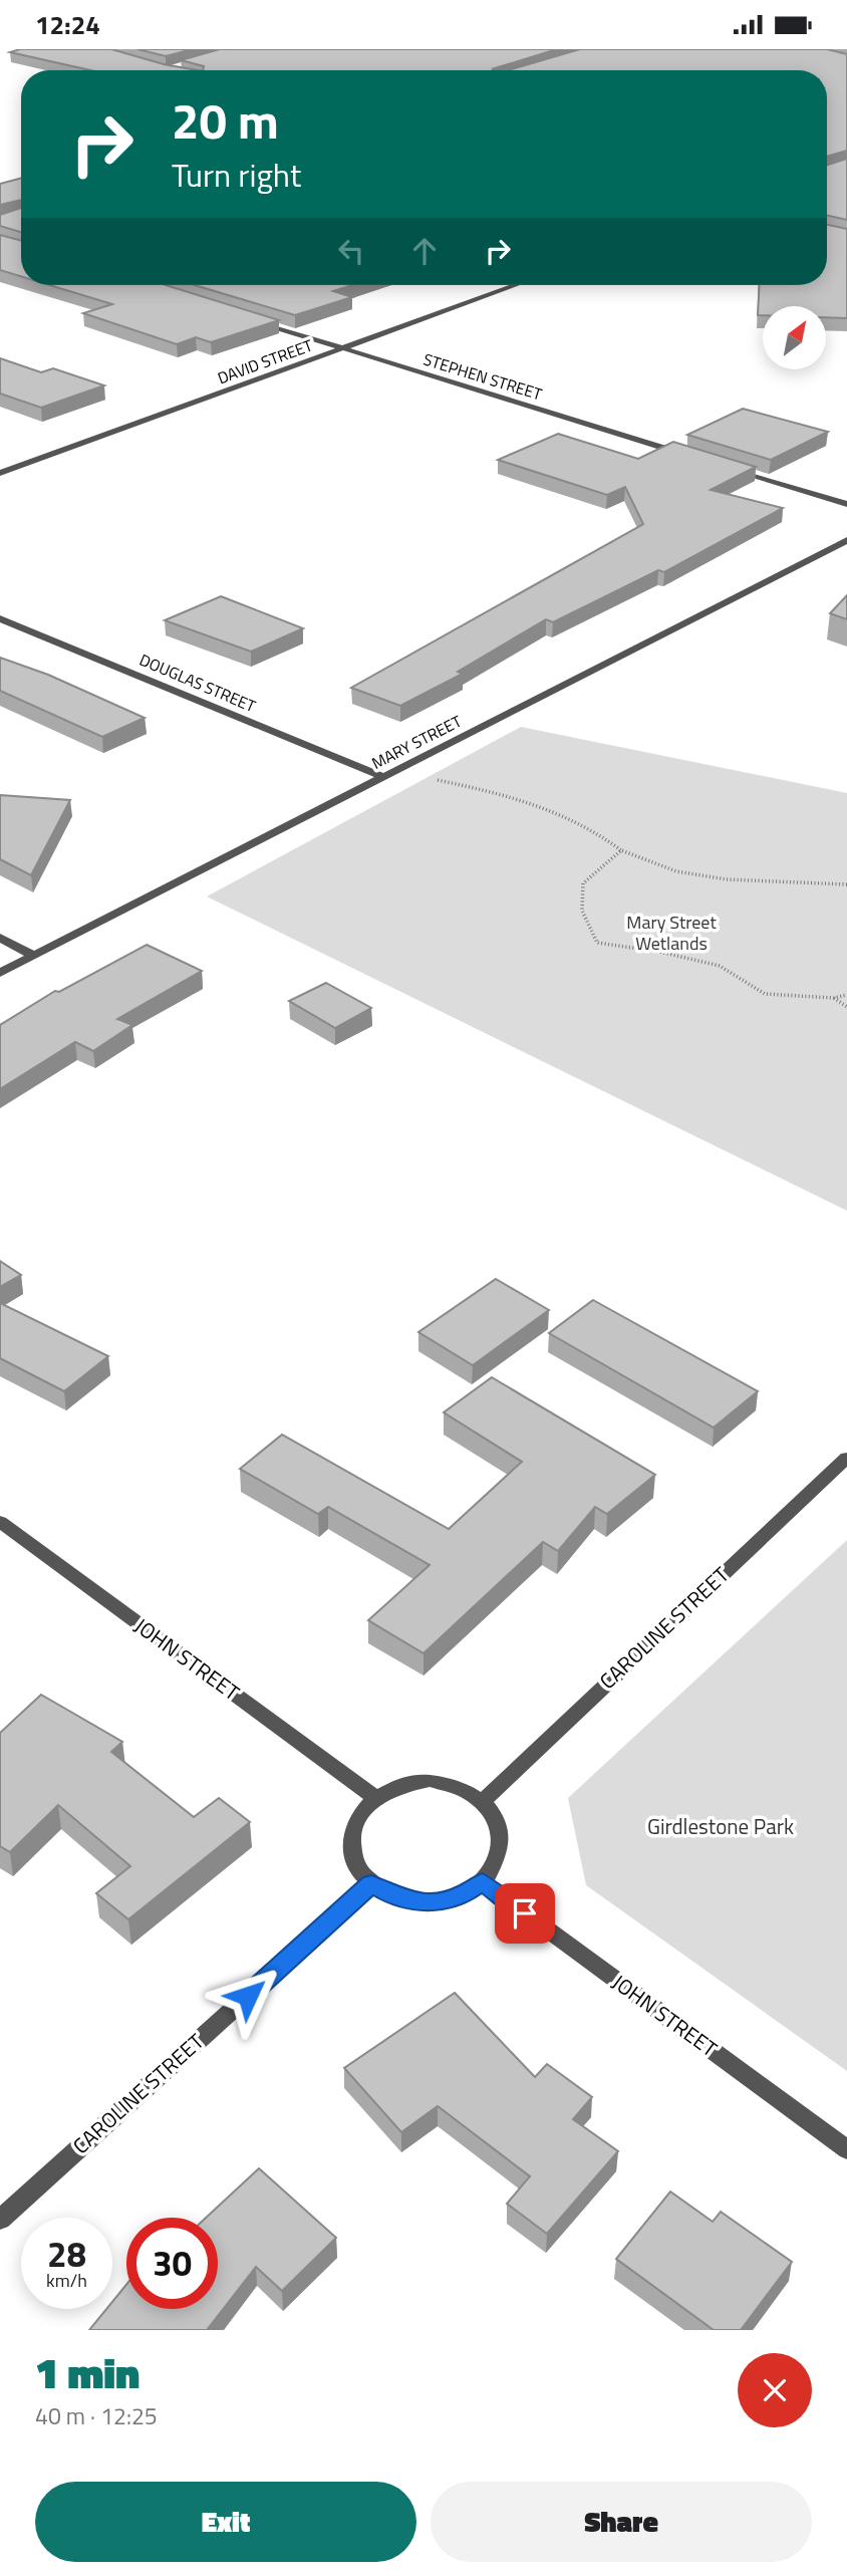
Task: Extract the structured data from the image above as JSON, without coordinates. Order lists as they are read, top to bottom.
{
  "streets": {
    "street": [
      "DAVID STREET",
      "STEPHEN STREET",
      "DOUGLAS STREET",
      "MARY STREET",
      "CAROLINE STREET",
      "JOHN STREET"
    ]
  },
  "crossings": [
    ["DAVID STREET", "STEPHEN STREET"],
    ["DOUGLAS STREET", "MARY STREET"],
    ["CAROLINE STREET", "JOHN STREET"]
  ],
  "parks": ["Mary Street Wetlands", "Girdlestone Park"],
  "north": "top right",
  "page": {
    "status": "12:24",
    "turn": ["20 m", "Turn right"],
    "speed": "28 km/h",
    "limit": "30",
    "heading": ["1 min", "40 m · 12:25"],
    "buttons": ["Exit", "Share"]
  }
}
